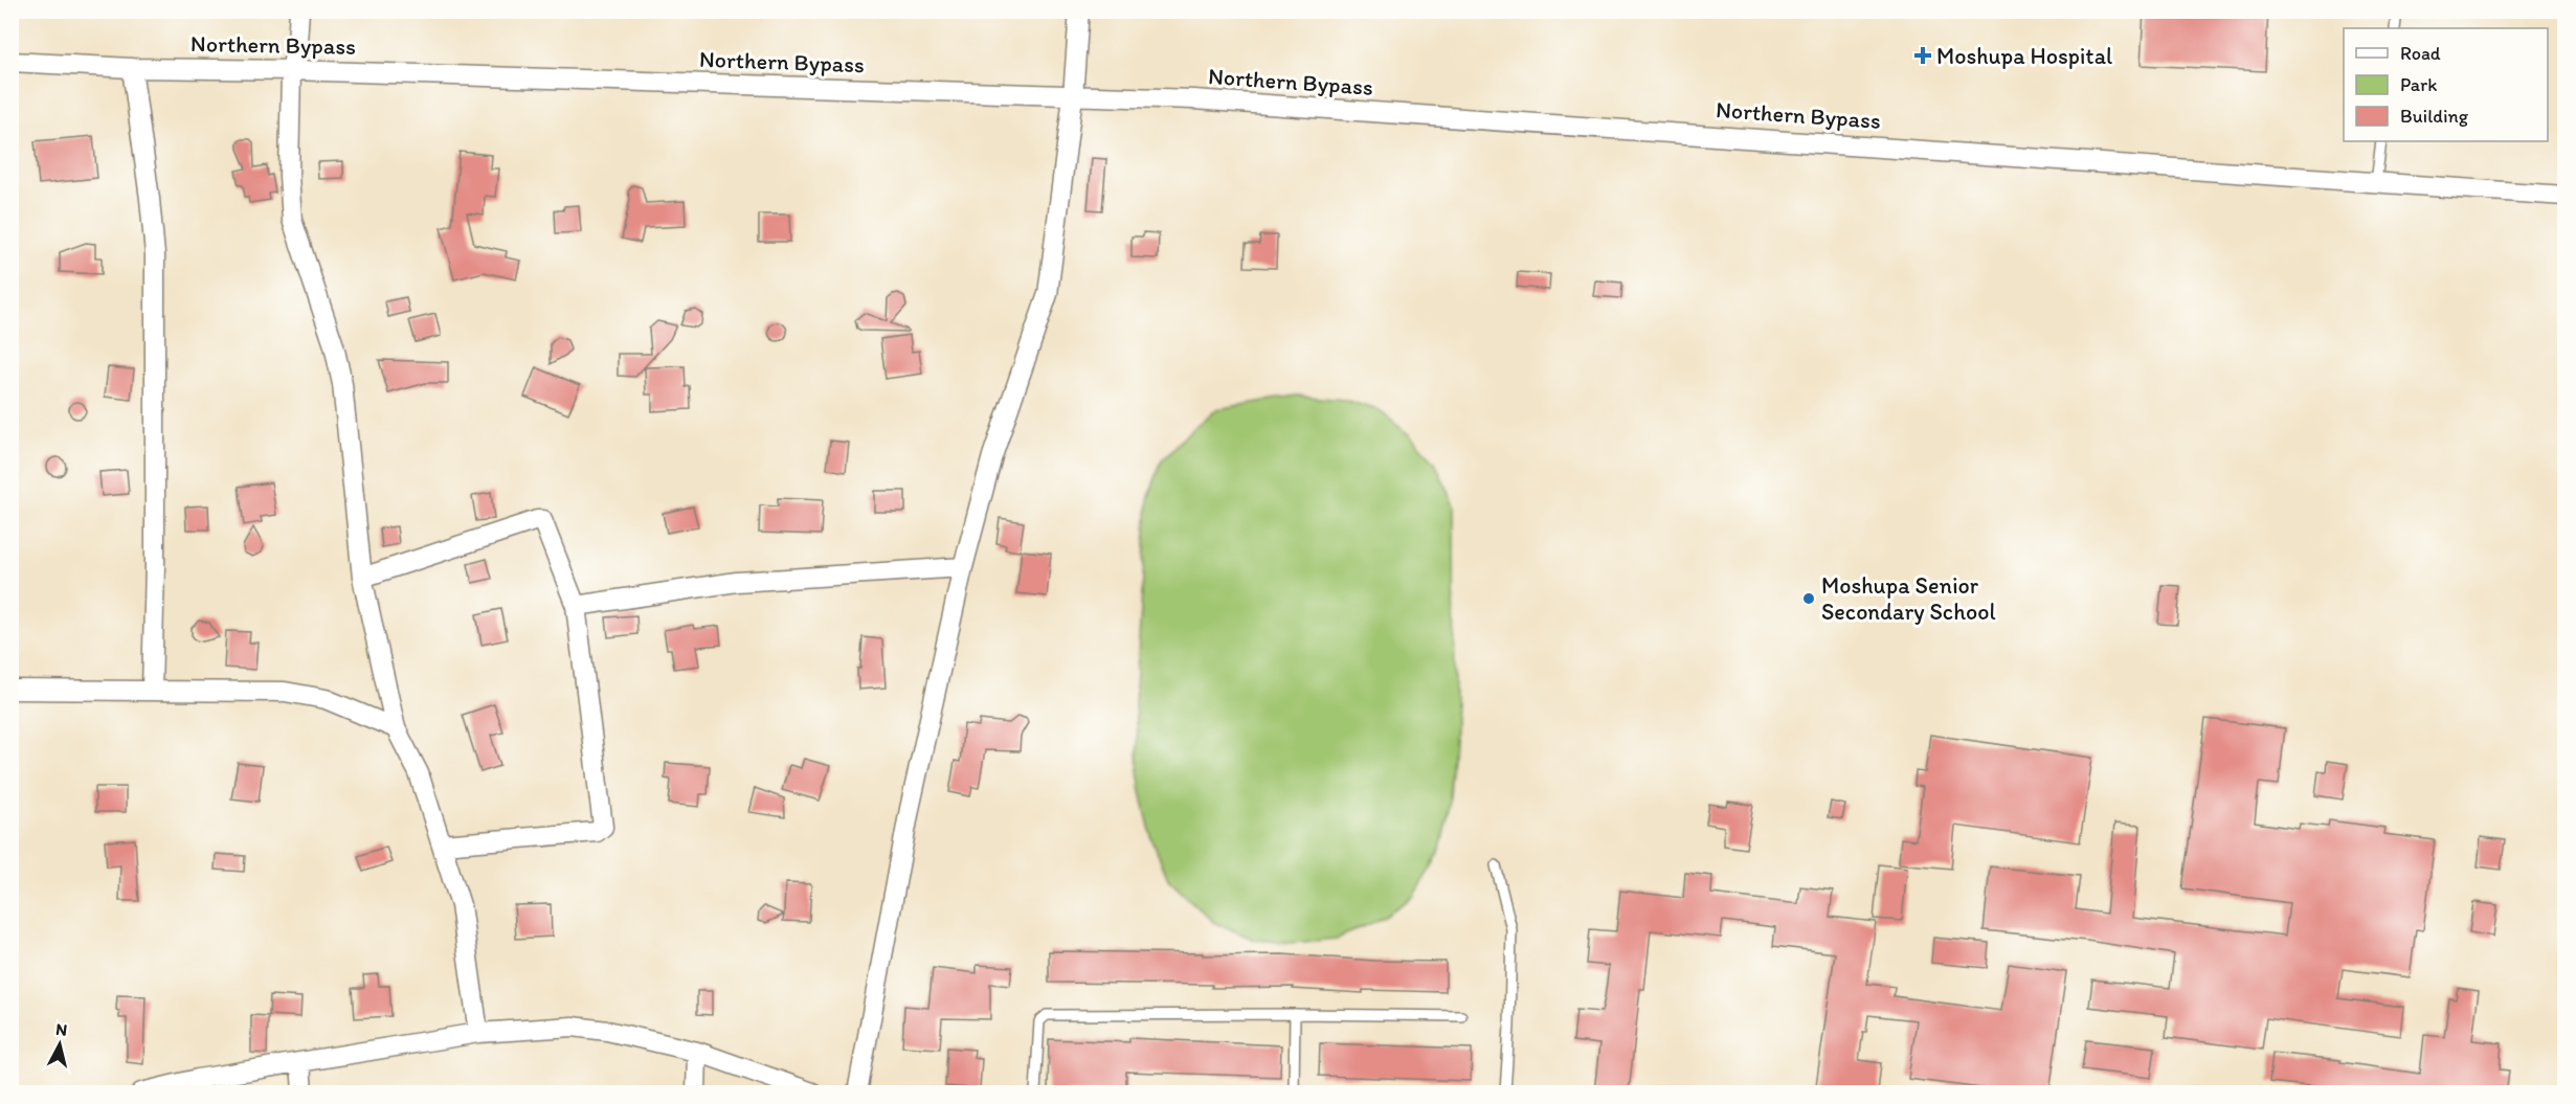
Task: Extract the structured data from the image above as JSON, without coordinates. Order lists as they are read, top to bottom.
{
  "streets": {
    "street": ["Northern Bypass"]
  },
  "places": {
    "health": ["Moshupa Hospital"],
    "other": ["Moshupa Senior Secondary School"]
  },
  "legend": ["Road", "Park", "Building"],
  "north": "top"
}
